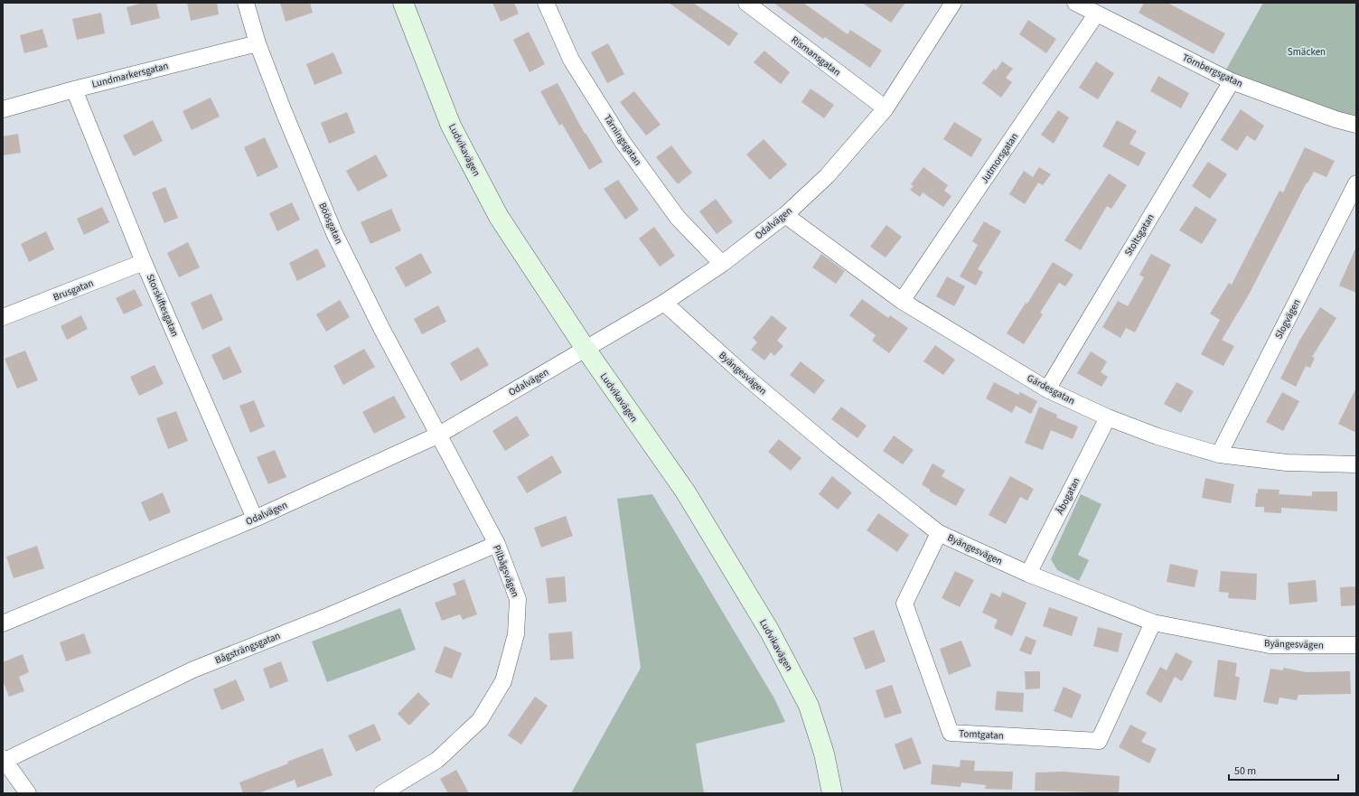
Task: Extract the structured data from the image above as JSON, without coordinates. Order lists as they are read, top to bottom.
{
  "streets": {
    "street": [
      "Rismansgatan",
      "Törnbergsgatan",
      "Lundmarkersgatan",
      "Tärningsgatan",
      "Ludvikavägen",
      "Jutmorsgatan",
      "Böösgatan",
      "Odalvägen",
      "Stoltsgatan",
      "Brusgatan",
      "Storskiftesgatan",
      "Slogvägen",
      "Byängesvägen",
      "Gärdesgatan",
      "Åbogatan",
      "Pilbågsvägen",
      "Bågsträngsgatan",
      "Tomtgatan"
    ]
  },
  "crossings": [
    ["Rismansgatan", "Odalvägen"],
    ["Törnbergsgatan", "Jutmorsgatan"],
    ["Törnbergsgatan", "Stoltsgatan"],
    ["Lundmarkersgatan", "Böösgatan"],
    ["Lundmarkersgatan", "Storskiftesgatan"],
    ["Tärningsgatan", "Odalvägen"],
    ["Ludvikavägen", "Odalvägen"],
    ["Jutmorsgatan", "Gärdesgatan"],
    ["Böösgatan", "Odalvägen"],
    ["Böösgatan", "Pilbågsvägen"],
    ["Odalvägen", "Storskiftesgatan"],
    ["Odalvägen", "Byängesvägen"],
    ["Odalvägen", "Gärdesgatan"],
    ["Odalvägen", "Pilbågsvägen"],
    ["Stoltsgatan", "Gärdesgatan"],
    ["Brusgatan", "Storskiftesgatan"],
    ["Slogvägen", "Gärdesgatan"],
    ["Byängesvägen", "Åbogatan"],
    ["Byängesvägen", "Tomtgatan"],
    ["Gärdesgatan", "Åbogatan"],
    ["Pilbågsvägen", "Bågsträngsgatan"]
  ],
  "parks": ["Smäcken"],
  "scale_bar": "50 m"
}
